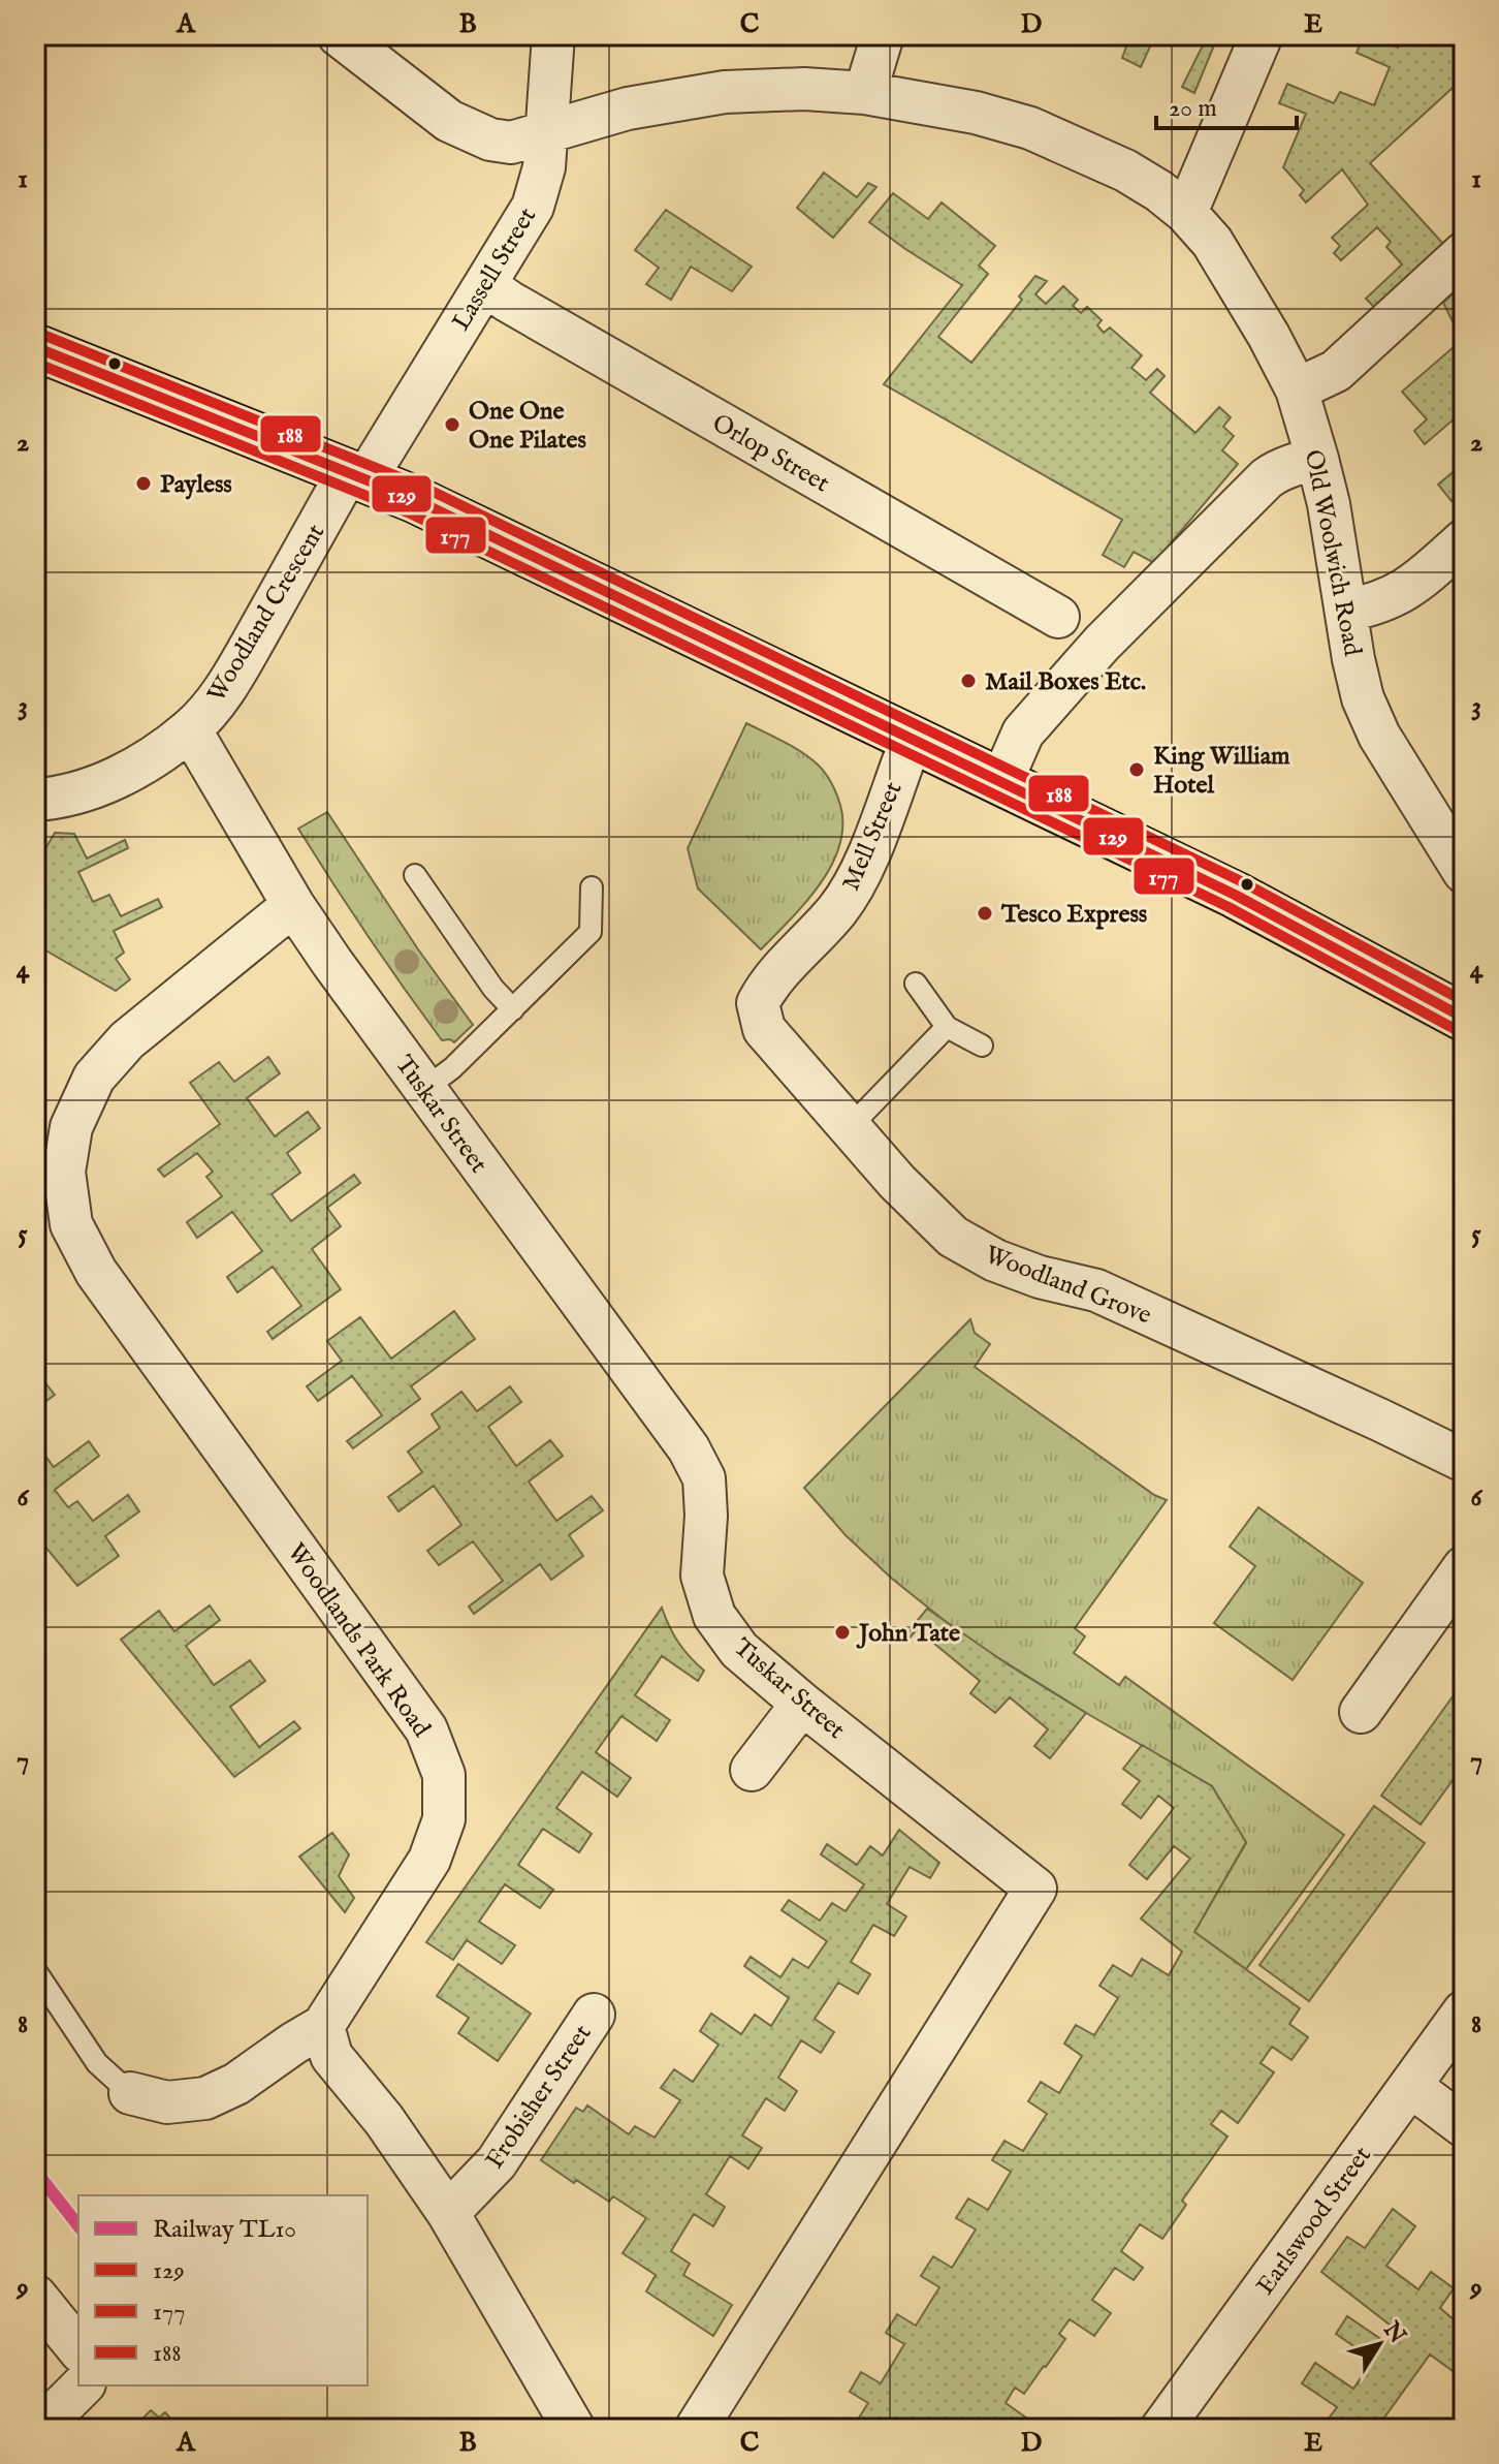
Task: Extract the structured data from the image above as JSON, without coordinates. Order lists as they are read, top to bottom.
{
  "streets": {
    "street": [
      "Lassell Street",
      "Orlop Street",
      "Old Woolwich Road",
      "Woodland Crescent",
      "Mell Street",
      "Tuskar Street",
      "Woodland Grove",
      "Woodlands Park Road",
      "Frobisher Street",
      "Earlswood Street"
    ]
  },
  "crossings": [
    ["Lassell Street", "Orlop Street"],
    ["Lassell Street", "Old Woolwich Road"],
    ["Lassell Street", "Woodland Crescent"],
    ["Woodland Crescent", "Tuskar Street"],
    ["Mell Street", "Woodland Grove"],
    ["Tuskar Street", "Woodlands Park Road"]
  ],
  "places": [
    "One One One Pilates",
    "Payless",
    "Mail Boxes Etc.",
    "King William Hotel",
    "Tesco Express",
    "John Tate"
  ],
  "lines": [
    "transit line 188",
    "transit line 129",
    "transit line 177",
    "rail line TL10"
  ],
  "legend": [
    "Railway TL10",
    "129",
    "177",
    "188"
  ],
  "scale_bar": "20 m",
  "north": "top right",
  "grid": {
    "columns": [
      "A",
      "B",
      "C",
      "D",
      "E"
    ],
    "rows": [
      "1",
      "2",
      "3",
      "4",
      "5",
      "6",
      "7",
      "8",
      "9"
    ]
  }
}
